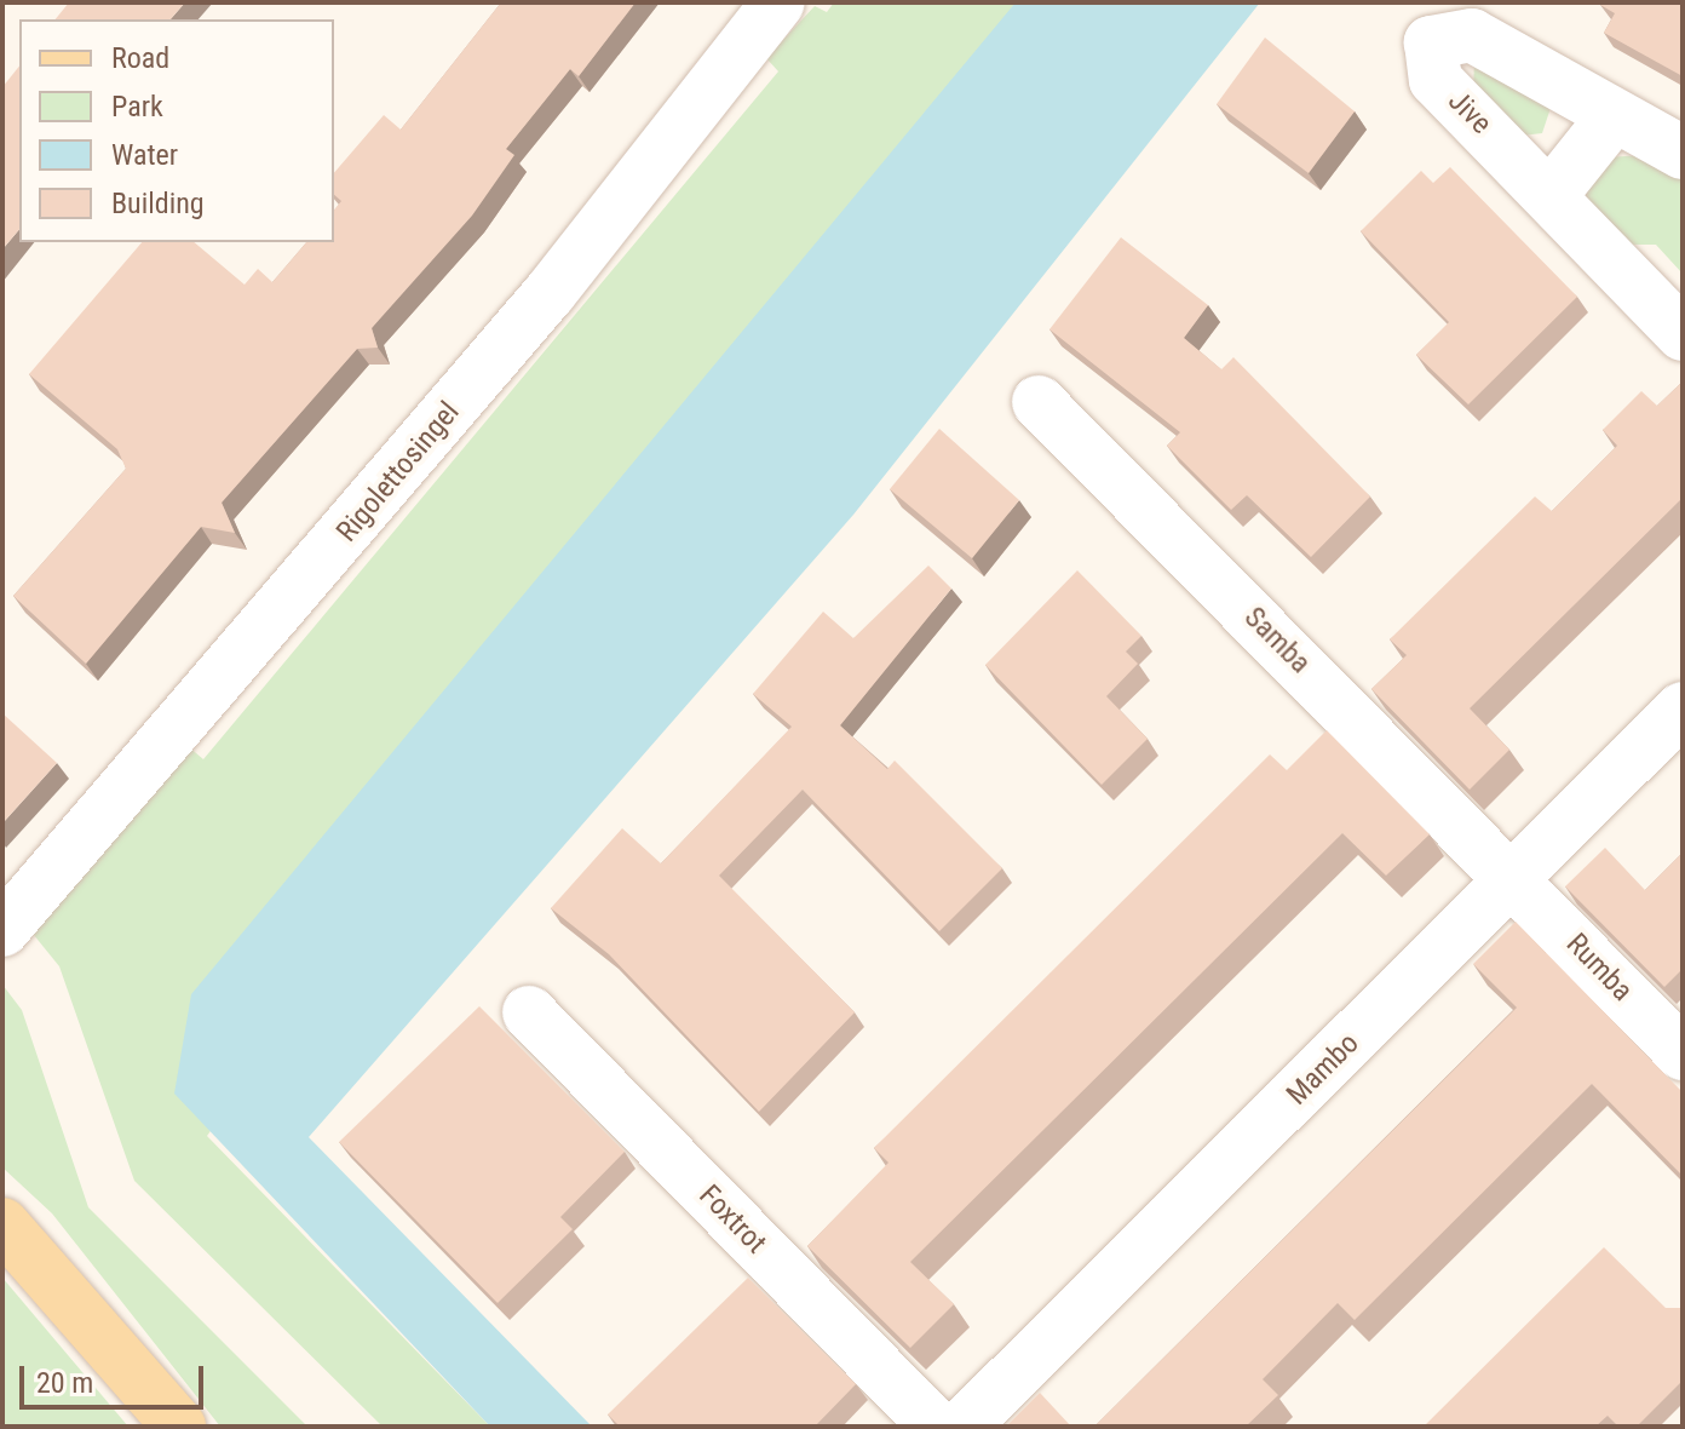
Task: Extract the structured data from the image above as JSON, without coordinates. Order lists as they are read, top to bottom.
{
  "streets": {
    "street": [
      "Jive",
      "Rigolettosingel",
      "Samba",
      "Rumba",
      "Mambo",
      "Foxtrot"
    ]
  },
  "crossings": [
    ["Samba", "Rumba"],
    ["Samba", "Mambo"],
    ["Rumba", "Mambo"]
  ],
  "legend": [
    "Road",
    "Park",
    "Water",
    "Building"
  ],
  "scale_bar": "20 m"
}
